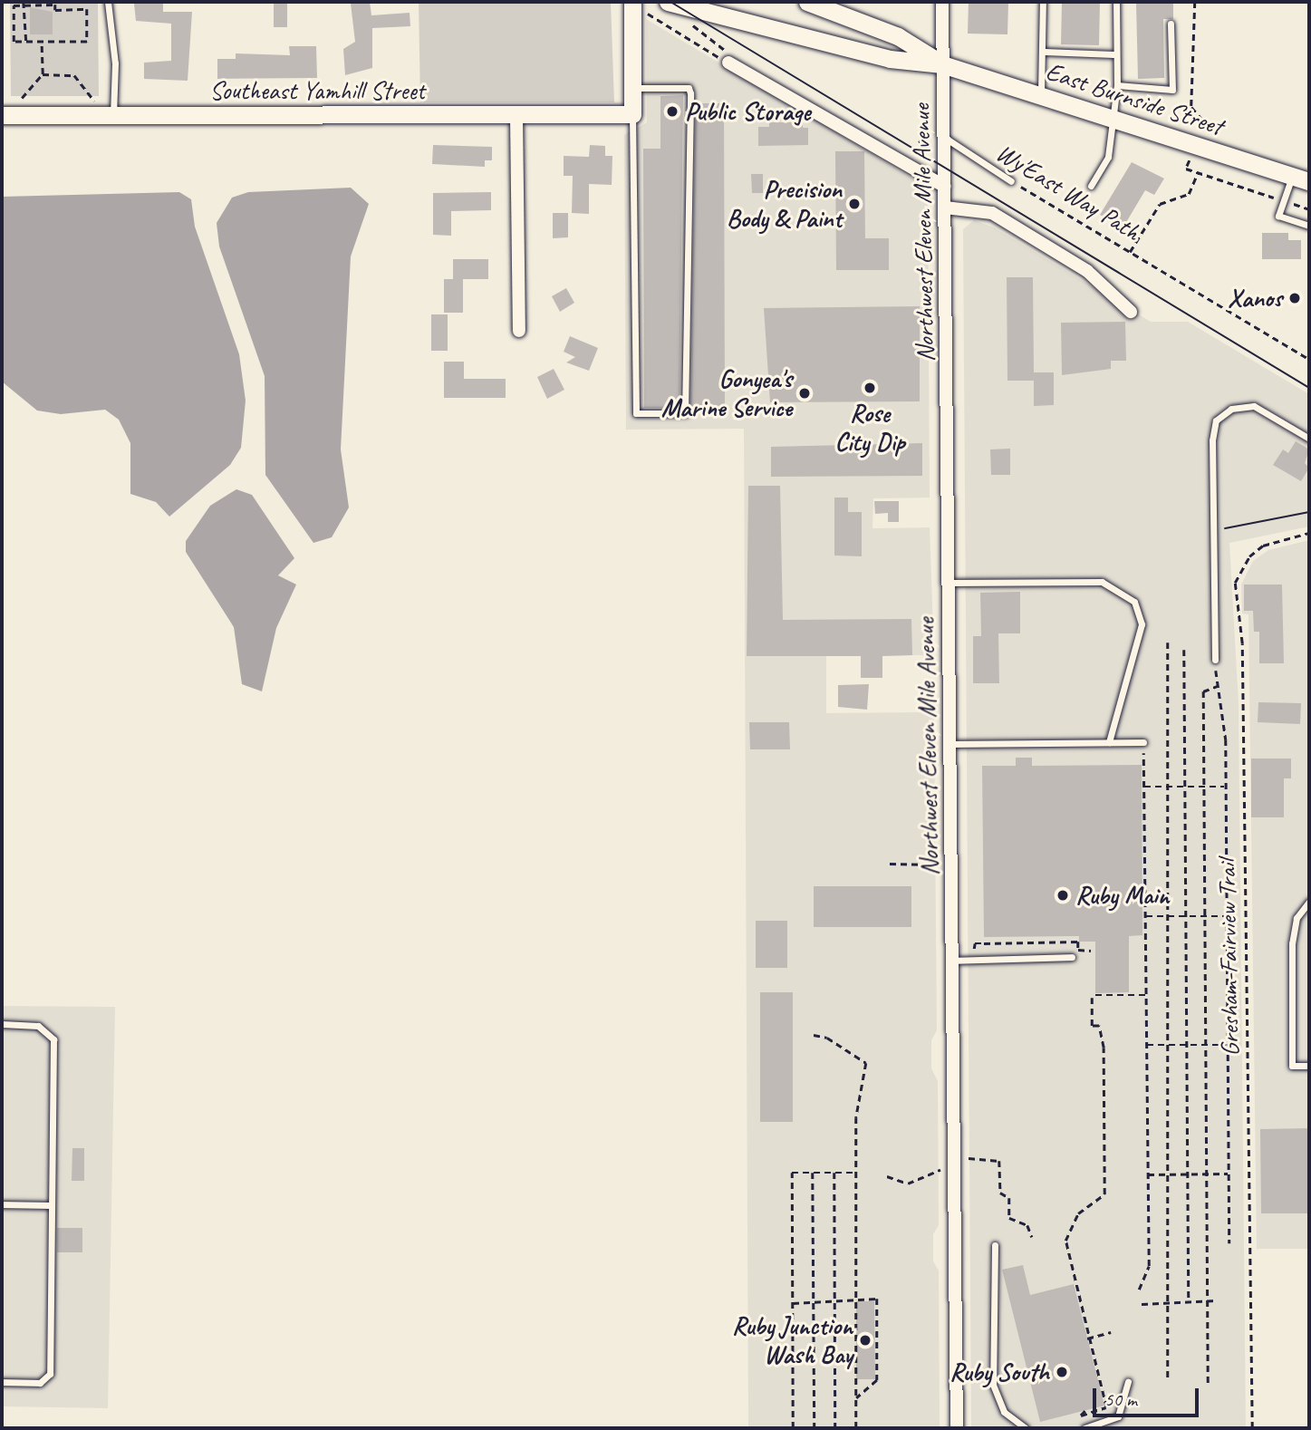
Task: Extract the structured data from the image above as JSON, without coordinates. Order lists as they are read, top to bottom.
{
  "streets": {
    "main road": ["Southeast Yamhill Street", "East Burnside Street"],
    "street": ["Northwest Eleven Mile Avenue"],
    "lane": ["Wy'East Way Path"],
    "path": ["Gresham-Fairview Trail"]
  },
  "crossings": [
    ["East Burnside Street", "Northwest Eleven Mile Avenue"],
    ["Wy'East Way Path", "Northwest Eleven Mile Avenue"]
  ],
  "places": [
    "Public Storage",
    "Precision Body & Paint",
    "Xanos",
    "Rose City Dip",
    "Gonyea's Marine Service",
    "Ruby Main",
    "Ruby Junction Wash Bay",
    "Ruby South"
  ],
  "scale_bar": "50 m"
}
